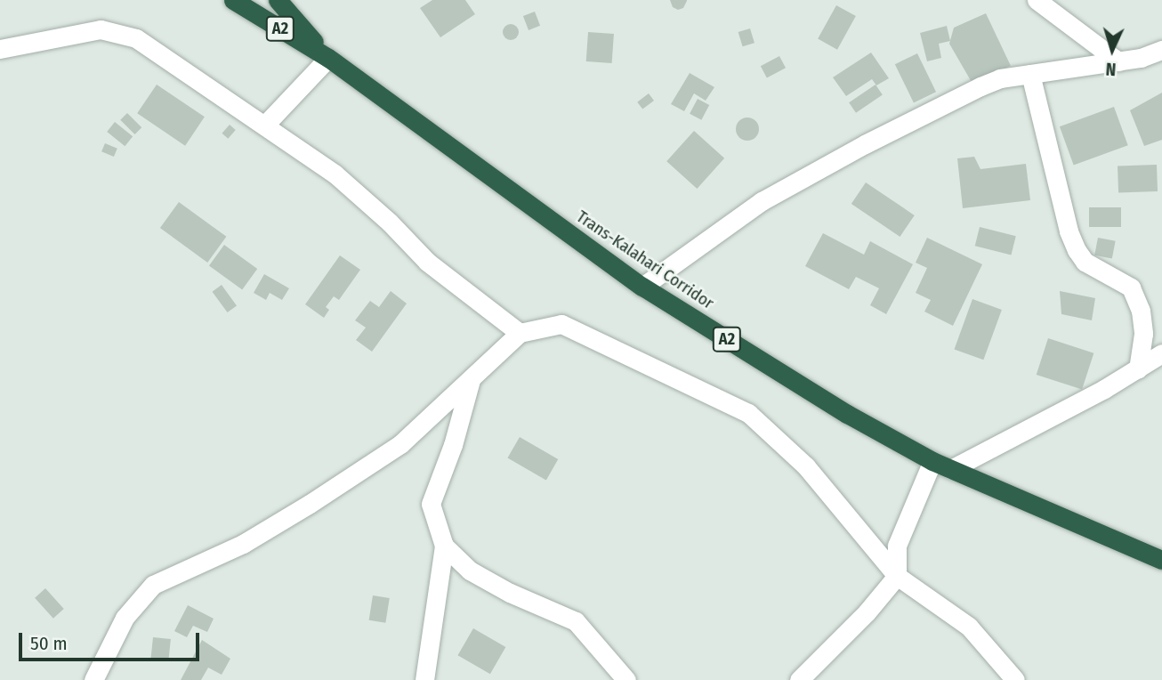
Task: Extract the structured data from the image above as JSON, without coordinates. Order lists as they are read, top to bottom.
{
  "streets": {
    "highway": ["A2", "Trans-Kalahari Corridor"]
  },
  "scale_bar": "50 m",
  "north": "bottom"
}
